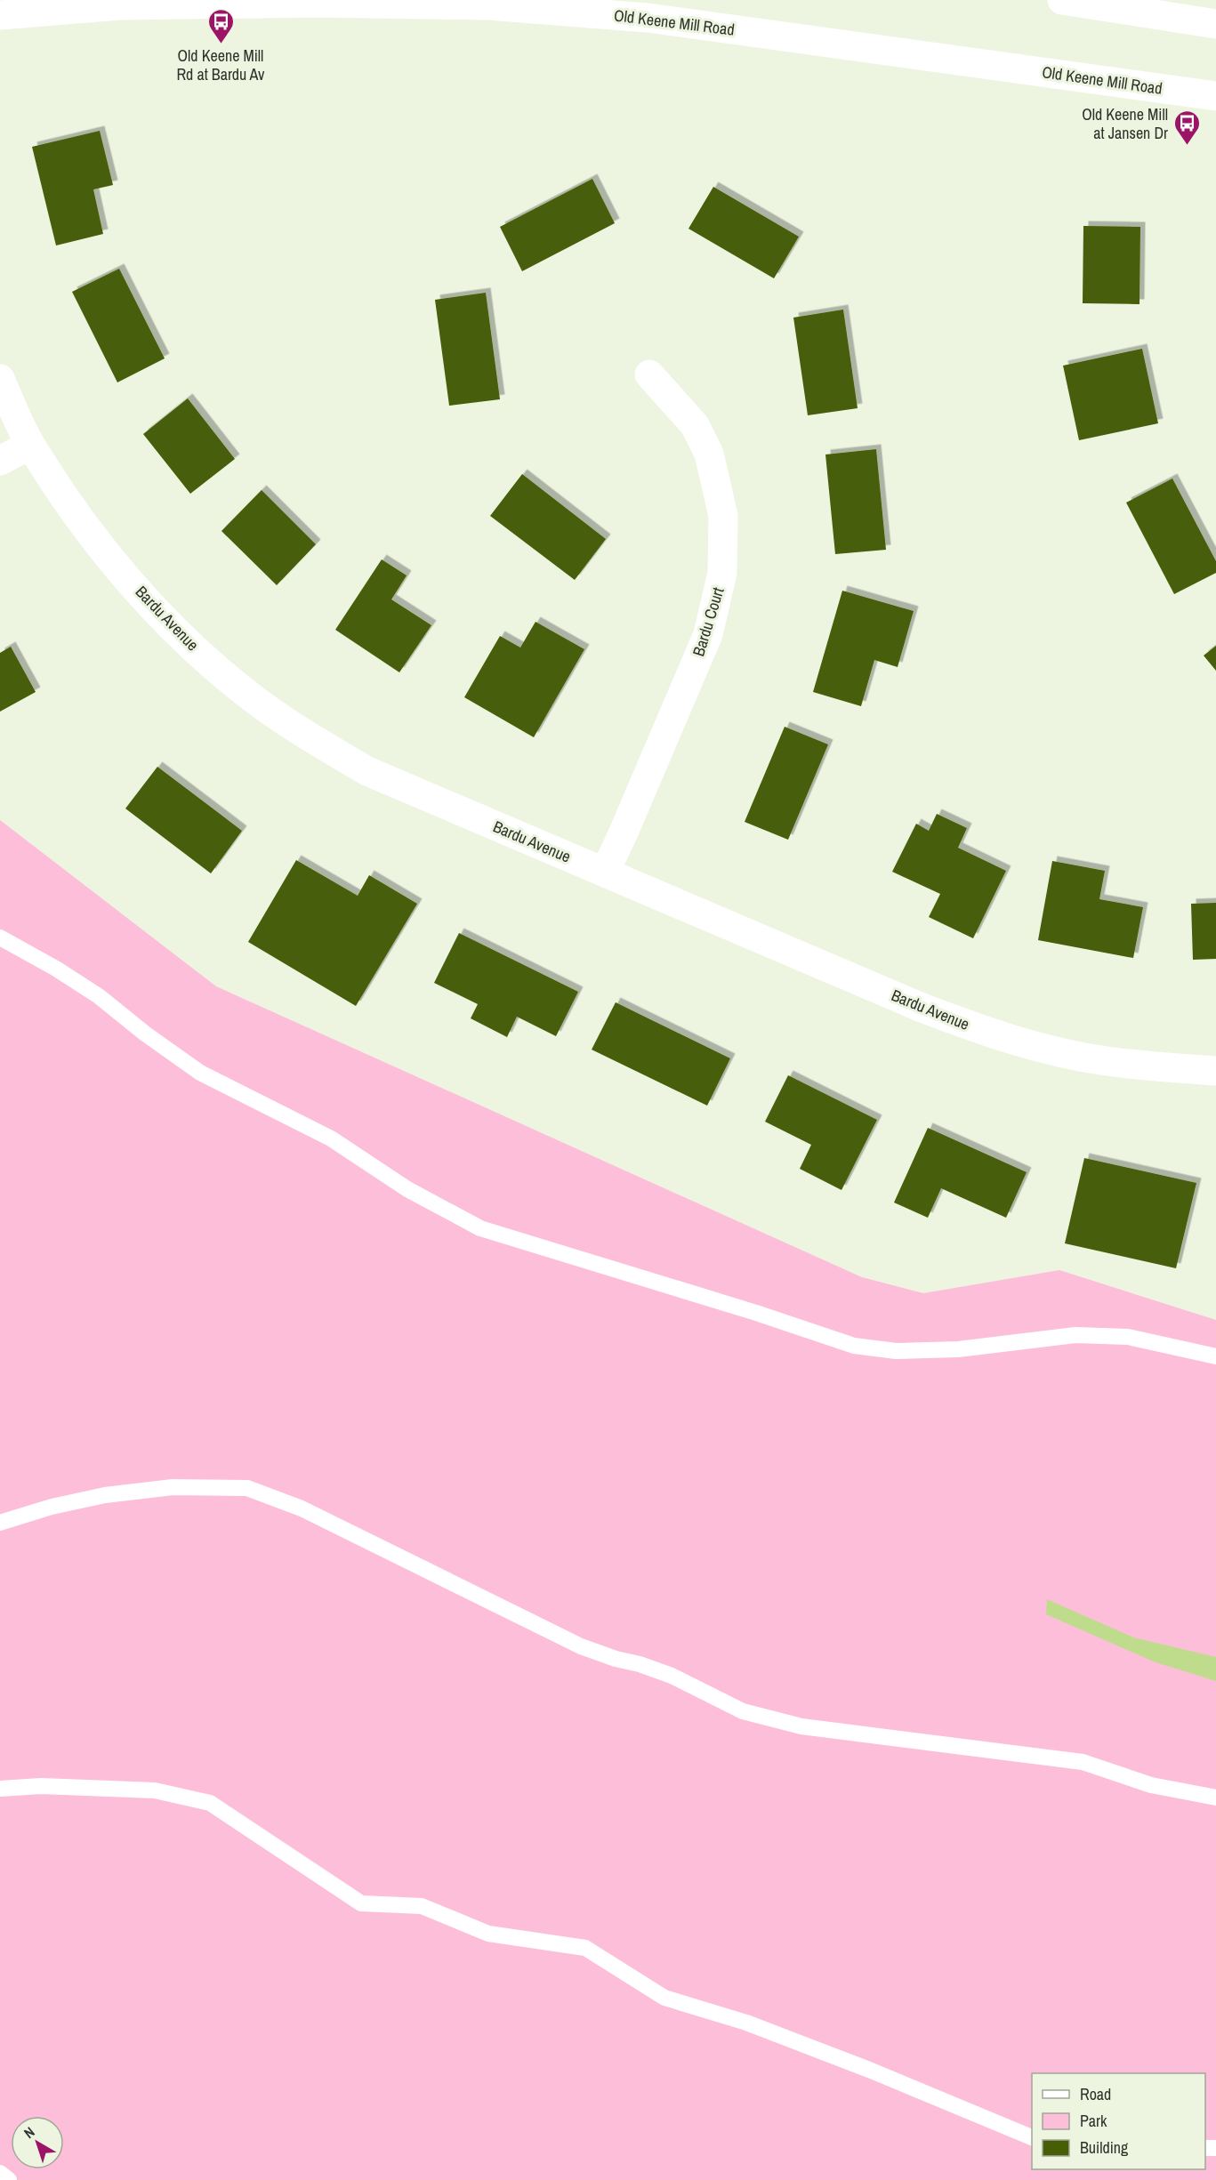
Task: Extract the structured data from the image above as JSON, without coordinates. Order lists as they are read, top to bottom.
{
  "streets": {
    "street": ["Old Keene Mill Road", "Bardu Avenue", "Bardu Court"]
  },
  "crossings": [
    ["Bardu Avenue", "Bardu Court"]
  ],
  "places": {
    "bus stop": ["Old Keene Mill Rd at Bardu Av", "Old Keene Mill at Jansen Dr"]
  },
  "legend": ["Road", "Park", "Building"],
  "north": "top left"
}
